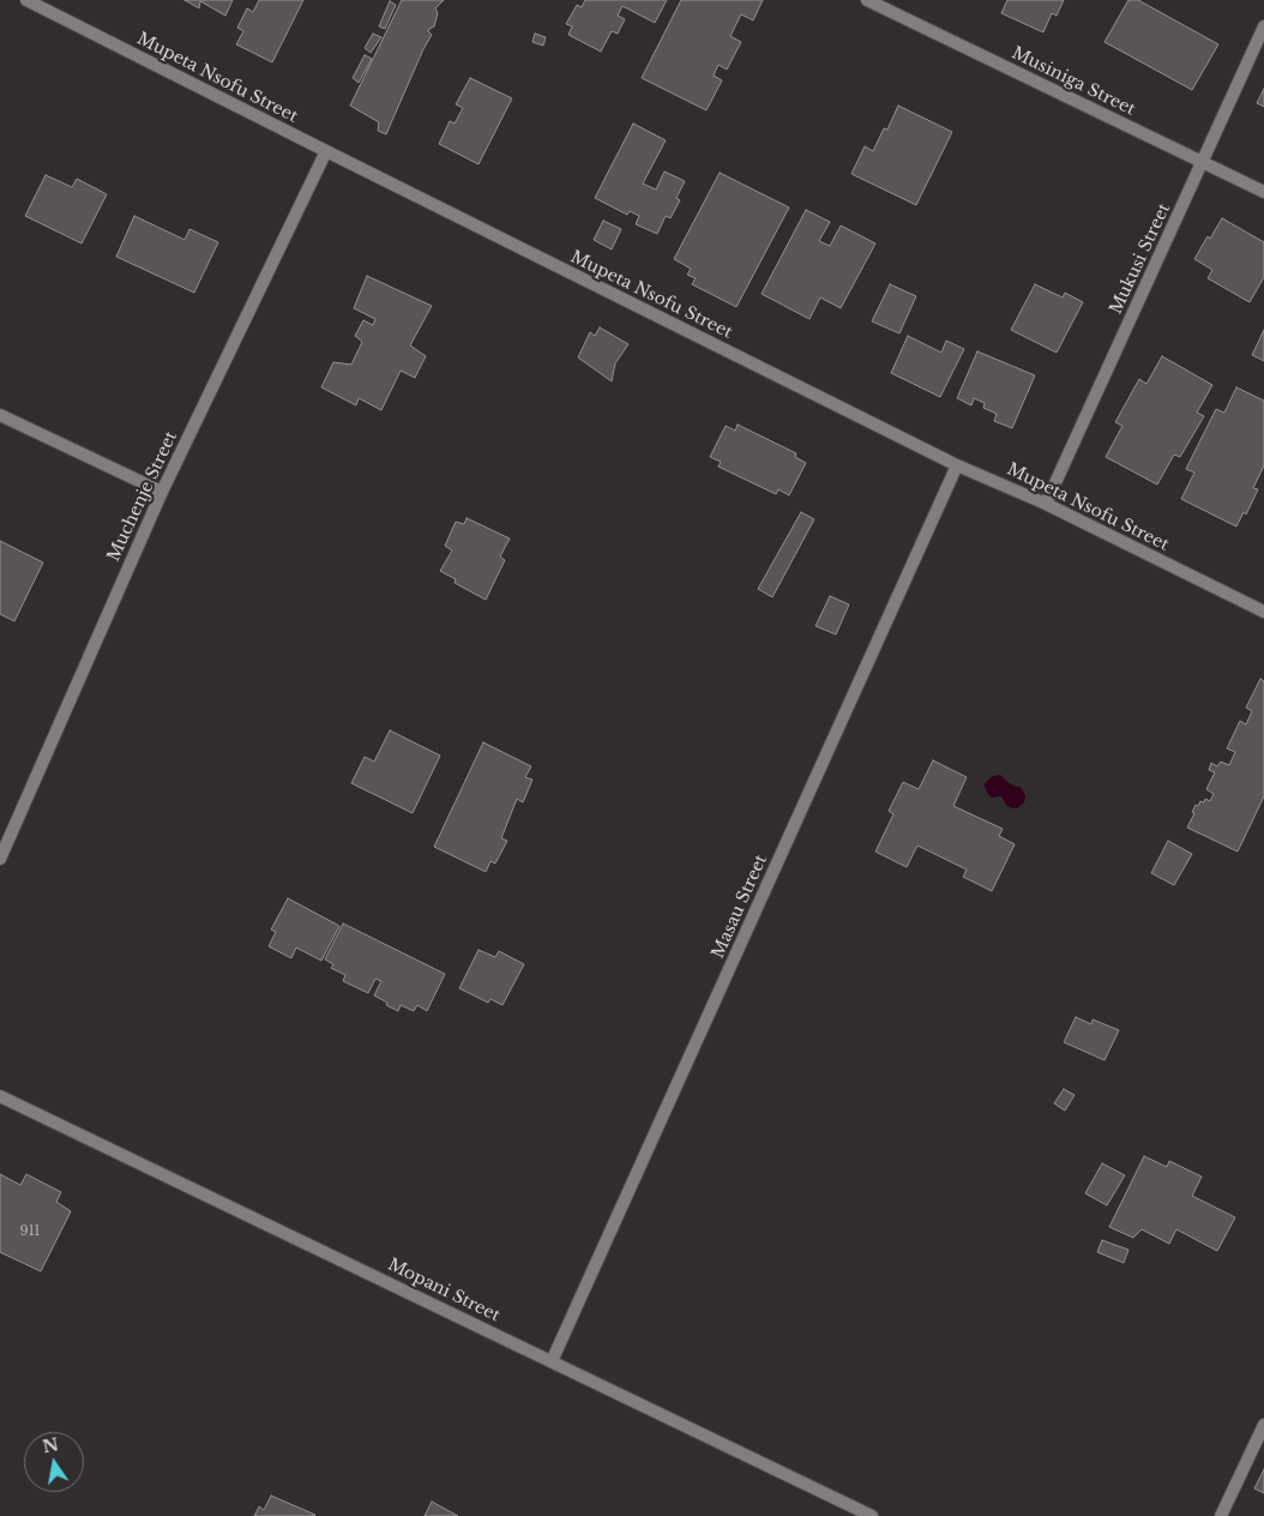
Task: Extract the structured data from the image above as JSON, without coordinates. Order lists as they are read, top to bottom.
{
  "streets": {
    "street": [
      "Mupeta Nsofu Street",
      "Musiniga Street",
      "Mukusi Street",
      "Muchenje Street",
      "Masau Street",
      "Mopani Street"
    ]
  },
  "crossings": [
    ["Mupeta Nsofu Street", "Mukusi Street"],
    ["Mupeta Nsofu Street", "Muchenje Street"],
    ["Mupeta Nsofu Street", "Masau Street"],
    ["Musiniga Street", "Mukusi Street"],
    ["Masau Street", "Mopani Street"]
  ],
  "house_numbers": ["911"],
  "north": "top"
}
